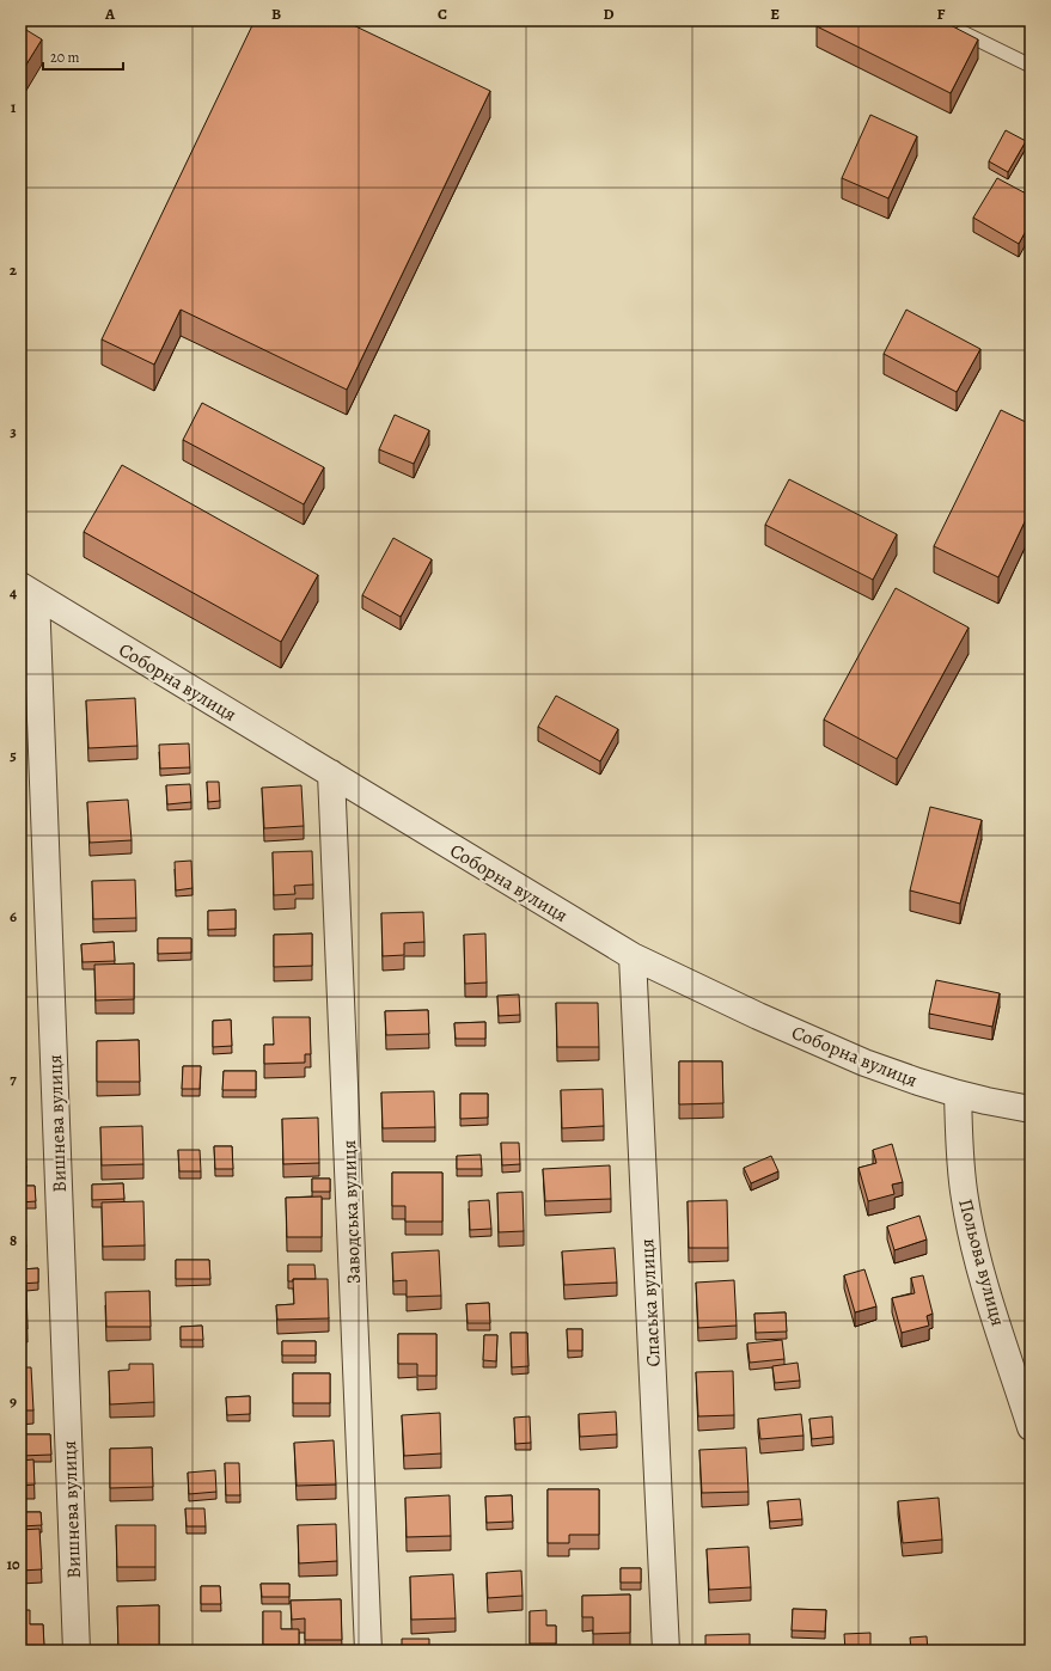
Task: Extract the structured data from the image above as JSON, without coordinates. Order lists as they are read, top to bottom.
{
  "streets": {
    "street": [
      "Соборна вулиця",
      "Вишнева вулиця",
      "Заводська вулиця",
      "Польова вулиця",
      "Спаська вулиця"
    ]
  },
  "crossings": [
    ["Соборна вулиця", "Вишнева вулиця"],
    ["Соборна вулиця", "Заводська вулиця"],
    ["Соборна вулиця", "Польова вулиця"],
    ["Соборна вулиця", "Спаська вулиця"]
  ],
  "scale_bar": "20 m",
  "grid": {
    "columns": [
      "A",
      "B",
      "C",
      "D",
      "E",
      "F"
    ],
    "rows": [
      "1",
      "2",
      "3",
      "4",
      "5",
      "6",
      "7",
      "8",
      "9",
      "10"
    ]
  }
}
